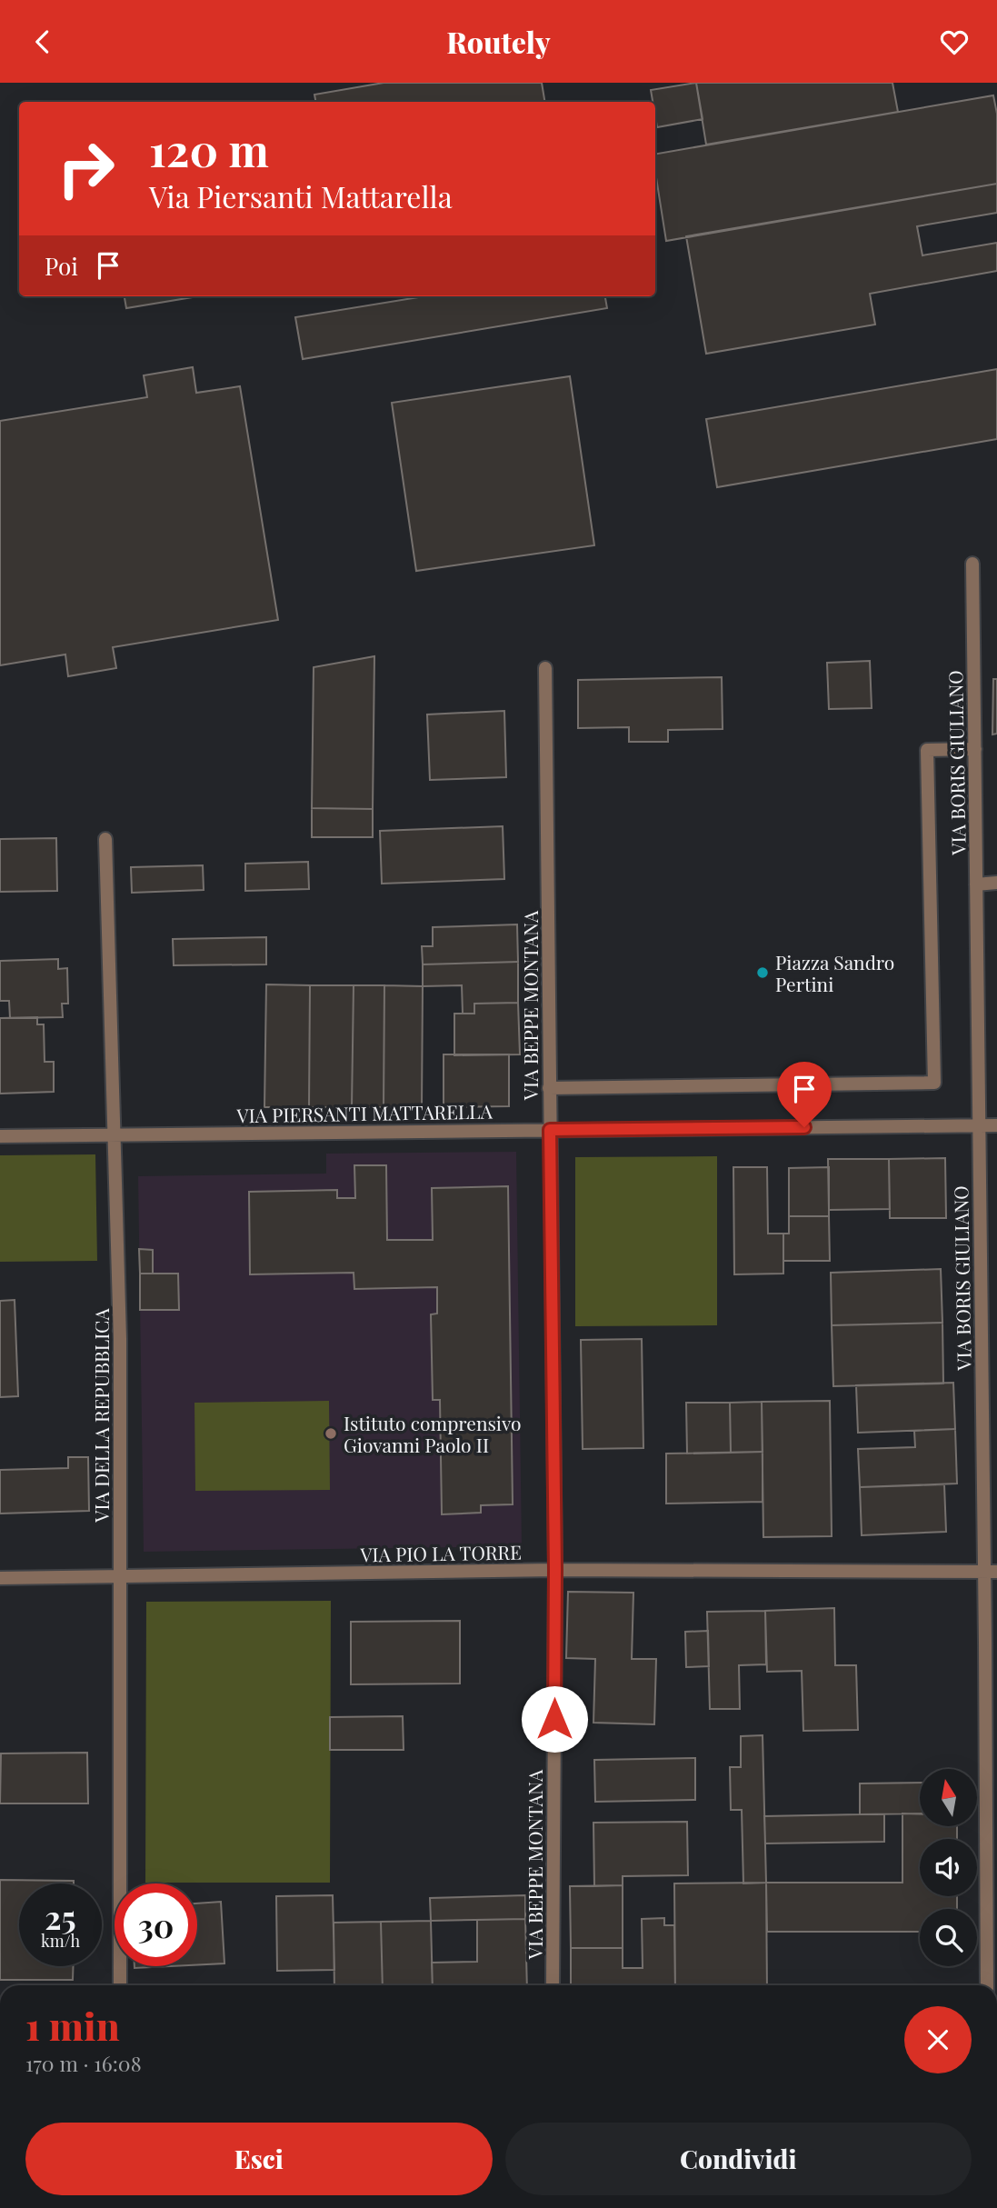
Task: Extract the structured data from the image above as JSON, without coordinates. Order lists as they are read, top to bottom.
{
  "streets": {
    "street": [
      "VIA BORIS GIULIANO",
      "VIA BEPPE MONTANA",
      "VIA PIERSANTI MATTARELLA",
      "VIA DELLA REPUBBLICA",
      "VIA PIO LA TORRE"
    ]
  },
  "crossings": [
    ["VIA BORIS GIULIANO", "VIA PIERSANTI MATTARELLA"],
    ["VIA BORIS GIULIANO", "VIA PIO LA TORRE"],
    ["VIA BEPPE MONTANA", "VIA PIERSANTI MATTARELLA"],
    ["VIA BEPPE MONTANA", "VIA PIO LA TORRE"],
    ["VIA PIERSANTI MATTARELLA", "VIA DELLA REPUBBLICA"],
    ["VIA DELLA REPUBBLICA", "VIA PIO LA TORRE"]
  ],
  "places": ["Piazza Sandro Pertini", "Istituto comprensivo Giovanni Paolo II"],
  "north": "top",
  "page": {
    "header": "Routely",
    "turn": ["120 m", "Via Piersanti Mattarella"],
    "then": "Poi",
    "speed": "25 km/h",
    "limit": "30",
    "heading": ["1 min", "170 m · 16:08"],
    "buttons": ["Esci", "Condividi"]
  }
}
